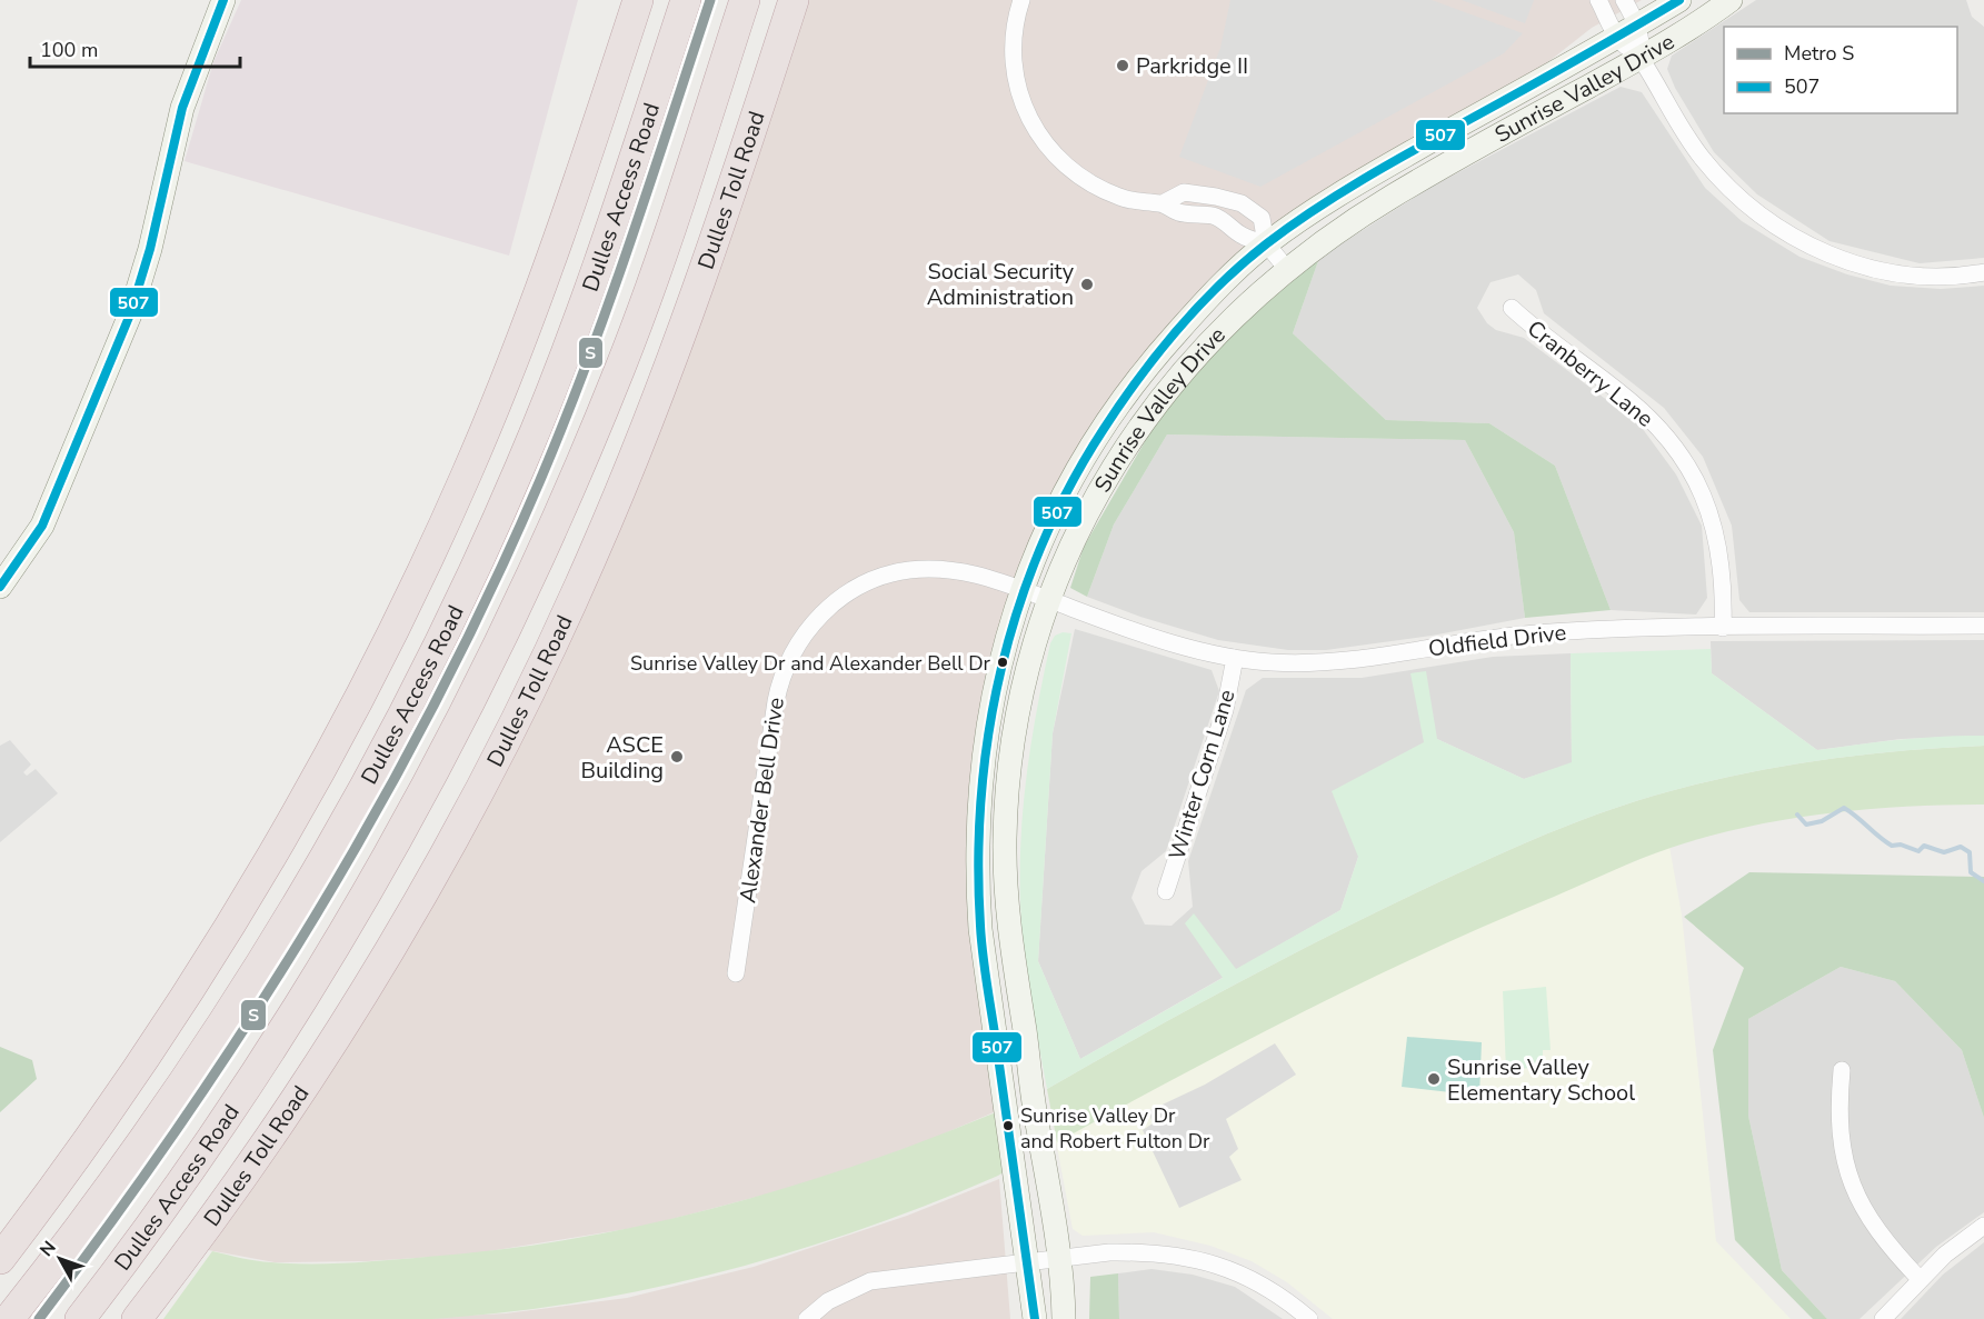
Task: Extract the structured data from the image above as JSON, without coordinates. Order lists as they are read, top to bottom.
{
  "streets": {
    "highway": ["Dulles Toll Road", "Dulles Access Road"],
    "main road": ["Sunrise Valley Drive"],
    "street": [
      "Cranberry Lane",
      "Oldfield Drive",
      "Winter Corn Lane",
      "Alexander Bell Drive"
    ]
  },
  "crossings": [
    ["Sunrise Valley Drive", "Oldfield Drive"],
    ["Sunrise Valley Drive", "Alexander Bell Drive"],
    ["Cranberry Lane", "Oldfield Drive"],
    ["Oldfield Drive", "Winter Corn Lane"],
    ["Oldfield Drive", "Alexander Bell Drive"]
  ],
  "places": [
    "Parkridge II",
    "Social Security Administration",
    "Sunrise Valley Dr and Alexander Bell Dr",
    "ASCE Building",
    "Sunrise Valley Elementary School",
    "Sunrise Valley Dr and Robert Fulton Dr"
  ],
  "lines": ["metro line S", "transit line 507"],
  "legend": ["Metro S", "507"],
  "scale_bar": "100 m",
  "north": "top left"
}
